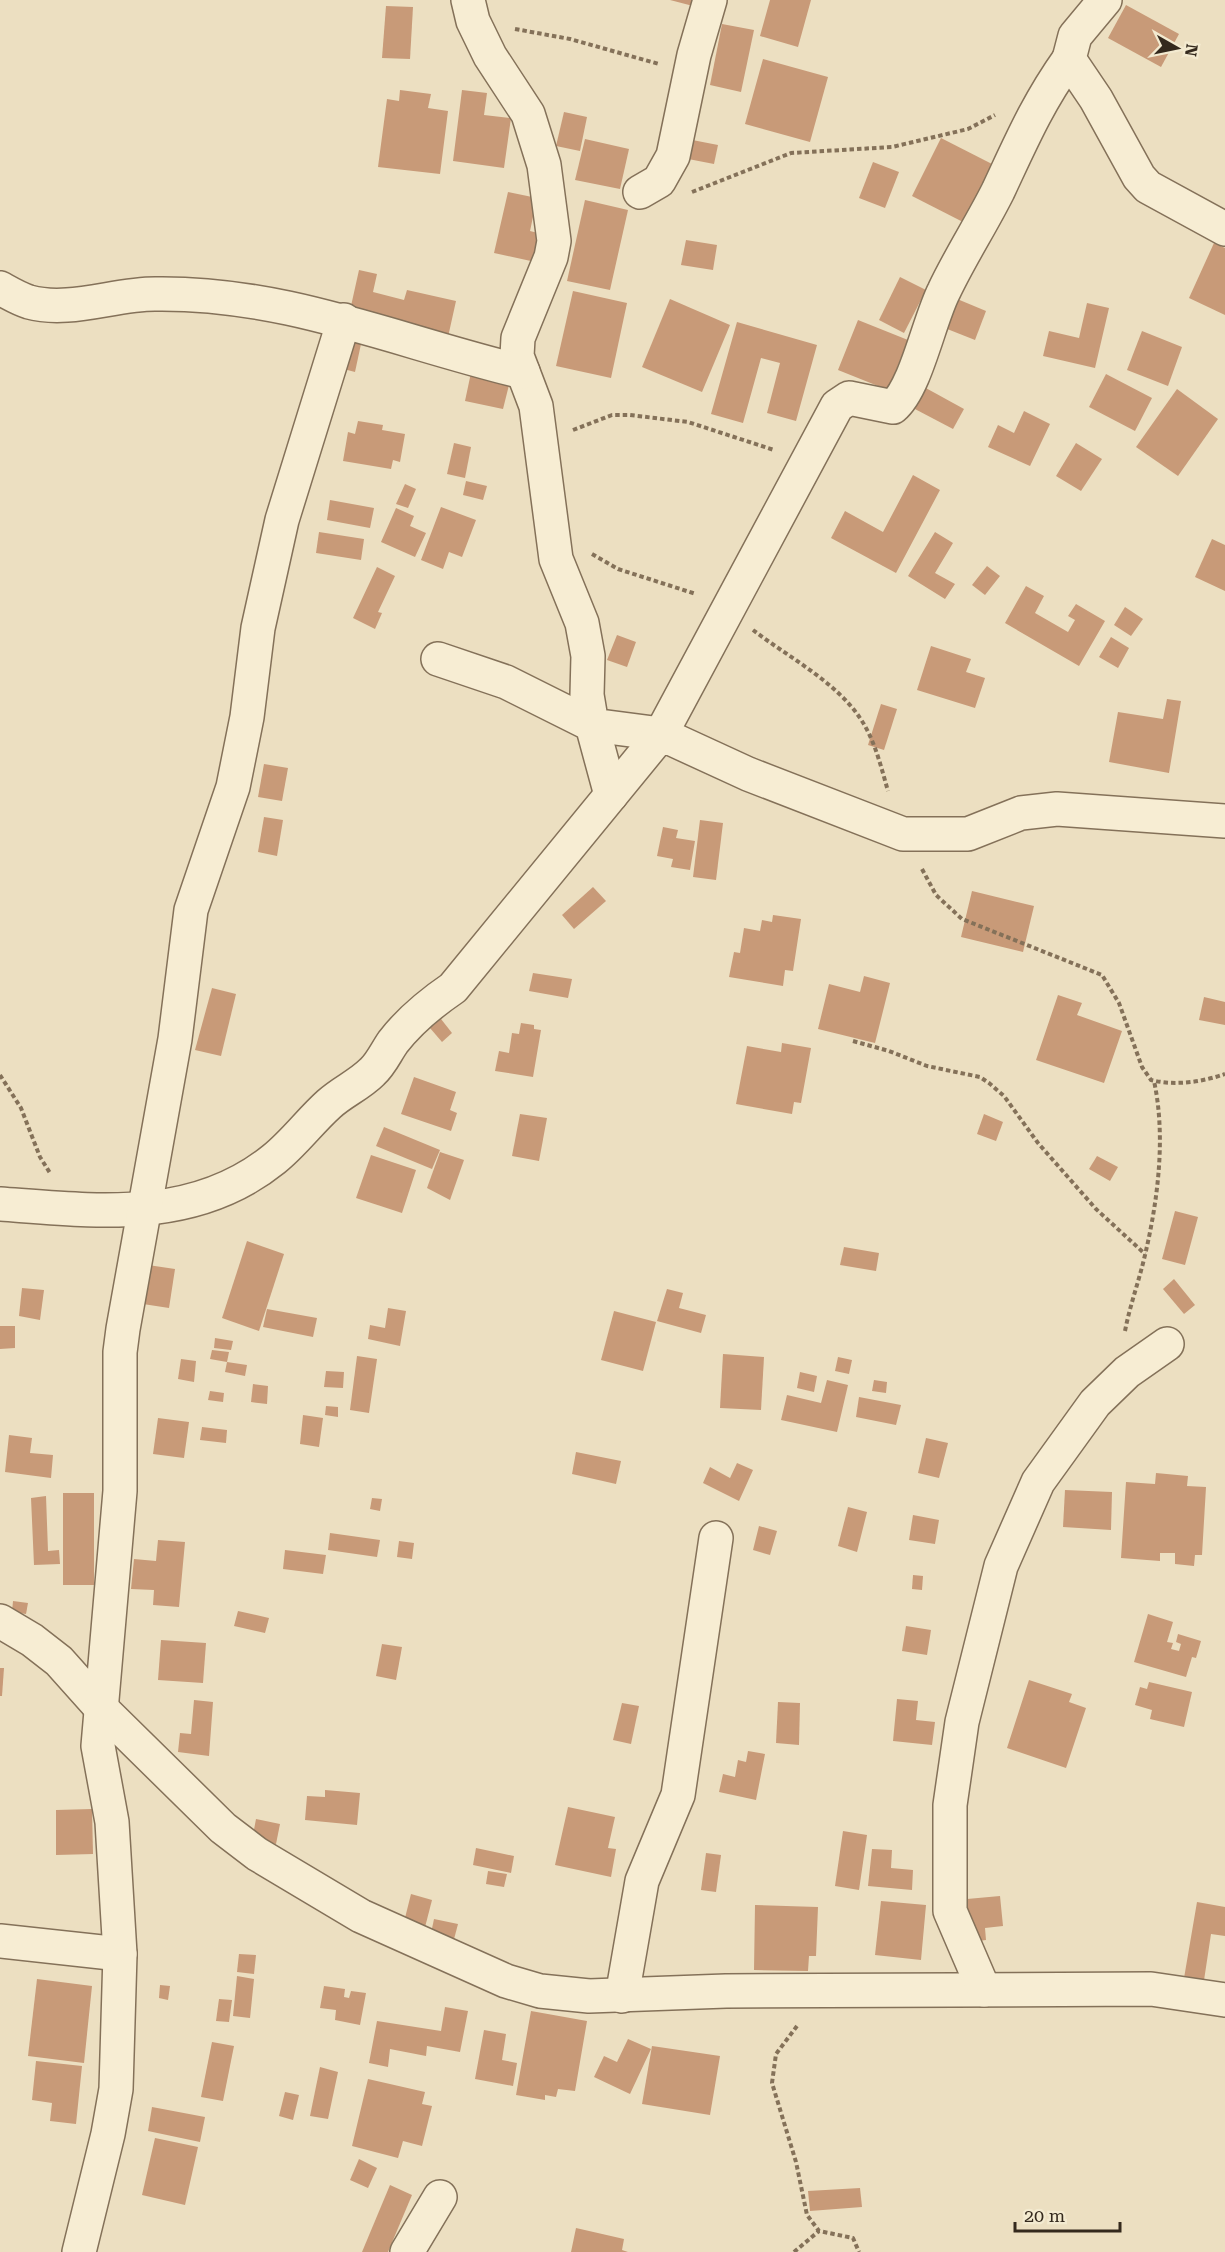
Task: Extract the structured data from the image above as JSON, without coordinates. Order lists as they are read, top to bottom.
{
  "scale_bar": "20 m",
  "north": "right"
}
